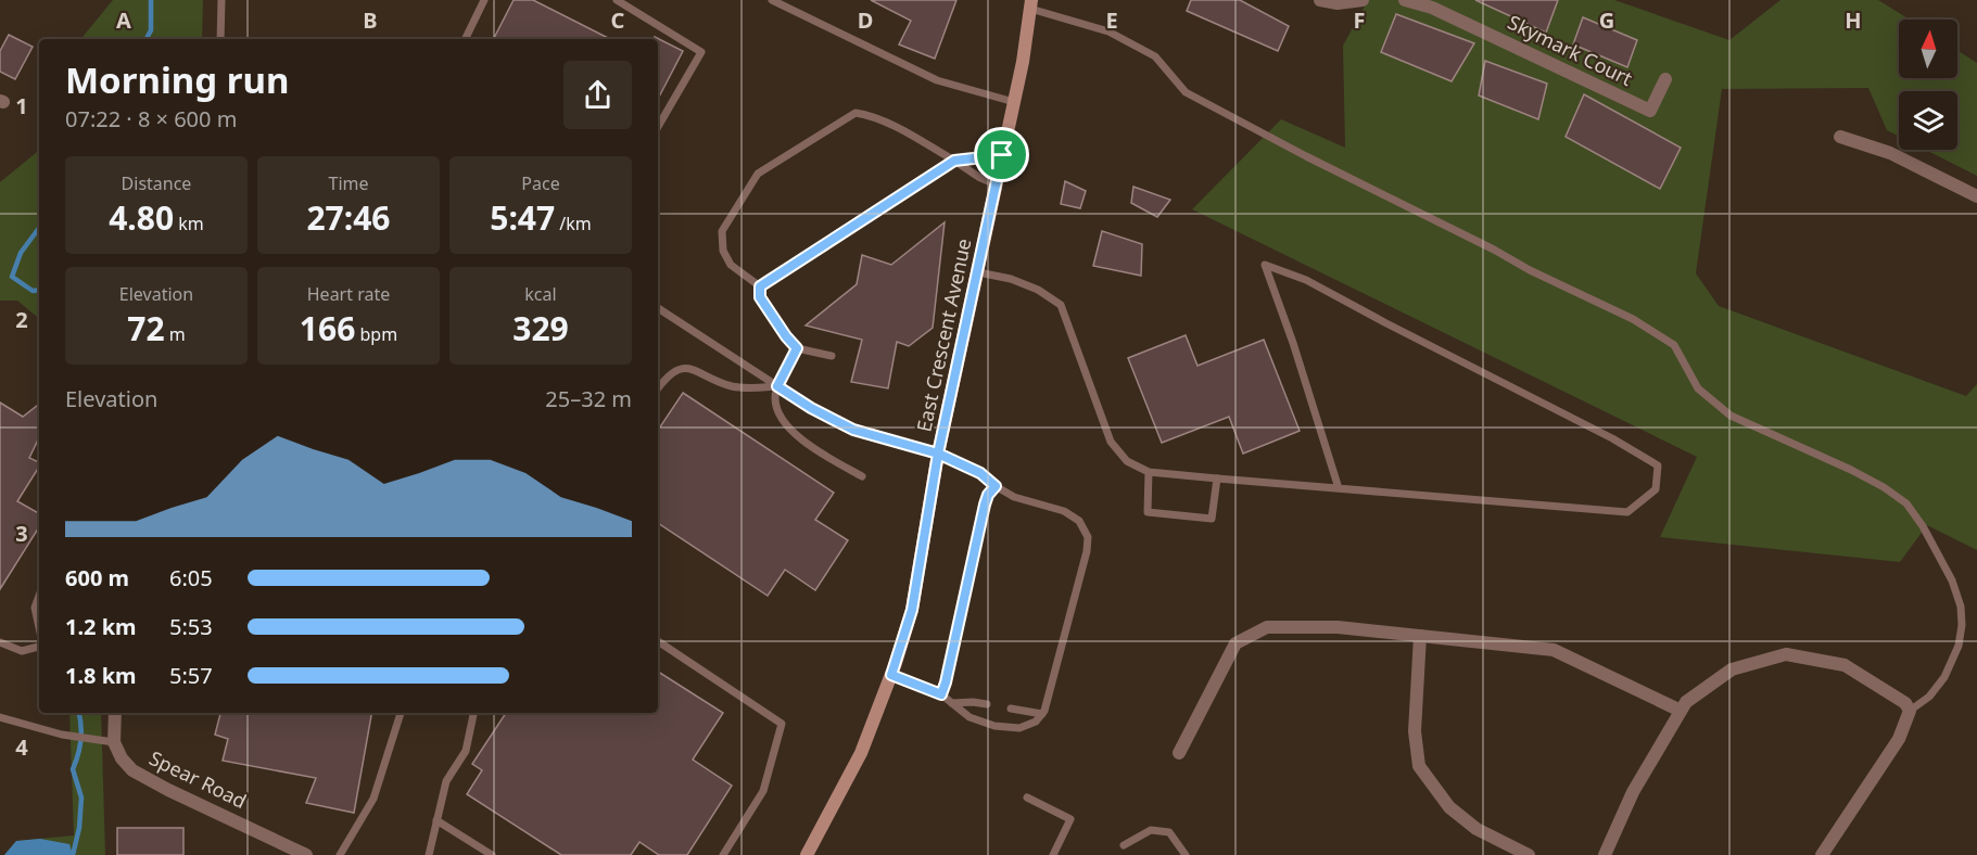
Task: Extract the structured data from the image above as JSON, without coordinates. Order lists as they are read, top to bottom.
{
  "streets": {
    "street": ["Skymark Court", "East Crescent Avenue", "Spear Road"]
  },
  "north": "top",
  "page": {
    "heading": ["Morning run", "07:22 · 8 × 600 m"],
    "stats": [
      ["Distance", "4.80 km"],
      ["Time", "27:46"],
      ["Pace", "5:47 /km"],
      ["Elevation", "72 m"],
      ["Heart rate", "166 bpm"],
      ["kcal", "329"]
    ],
    "chart": ["Elevation", "25–32 m"],
    "list": [
      {
        "name": "600 m",
        "note": "6:05"
      },
      {
        "name": "1.2 km",
        "note": "5:53"
      },
      {
        "name": "1.8 km",
        "note": "5:57"
      }
    ]
  },
  "grid": {
    "columns": [
      "A",
      "B",
      "C",
      "D",
      "E",
      "F",
      "G",
      "H"
    ],
    "rows": [
      "1",
      "2",
      "3",
      "4"
    ]
  }
}
